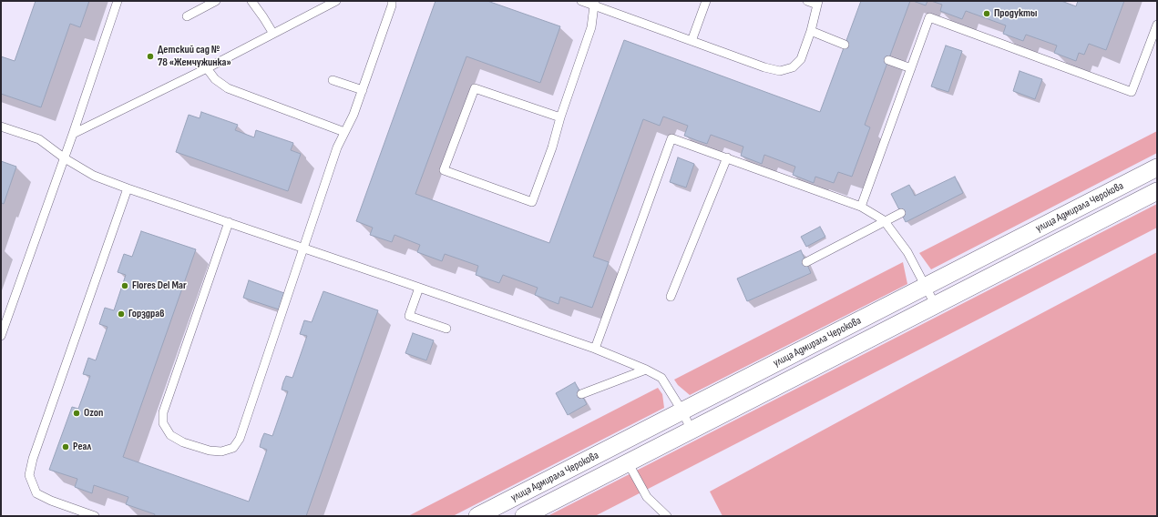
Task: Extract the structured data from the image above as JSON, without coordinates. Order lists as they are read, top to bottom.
{
  "streets": {
    "street": ["улица Адмирала Черокова"]
  },
  "places": [
    "Продукты",
    "Детский сад № 78 «Жемчужинка»",
    "Flores Del Mar",
    "Горздрав",
    "Ozon",
    "Реал"
  ]
}
